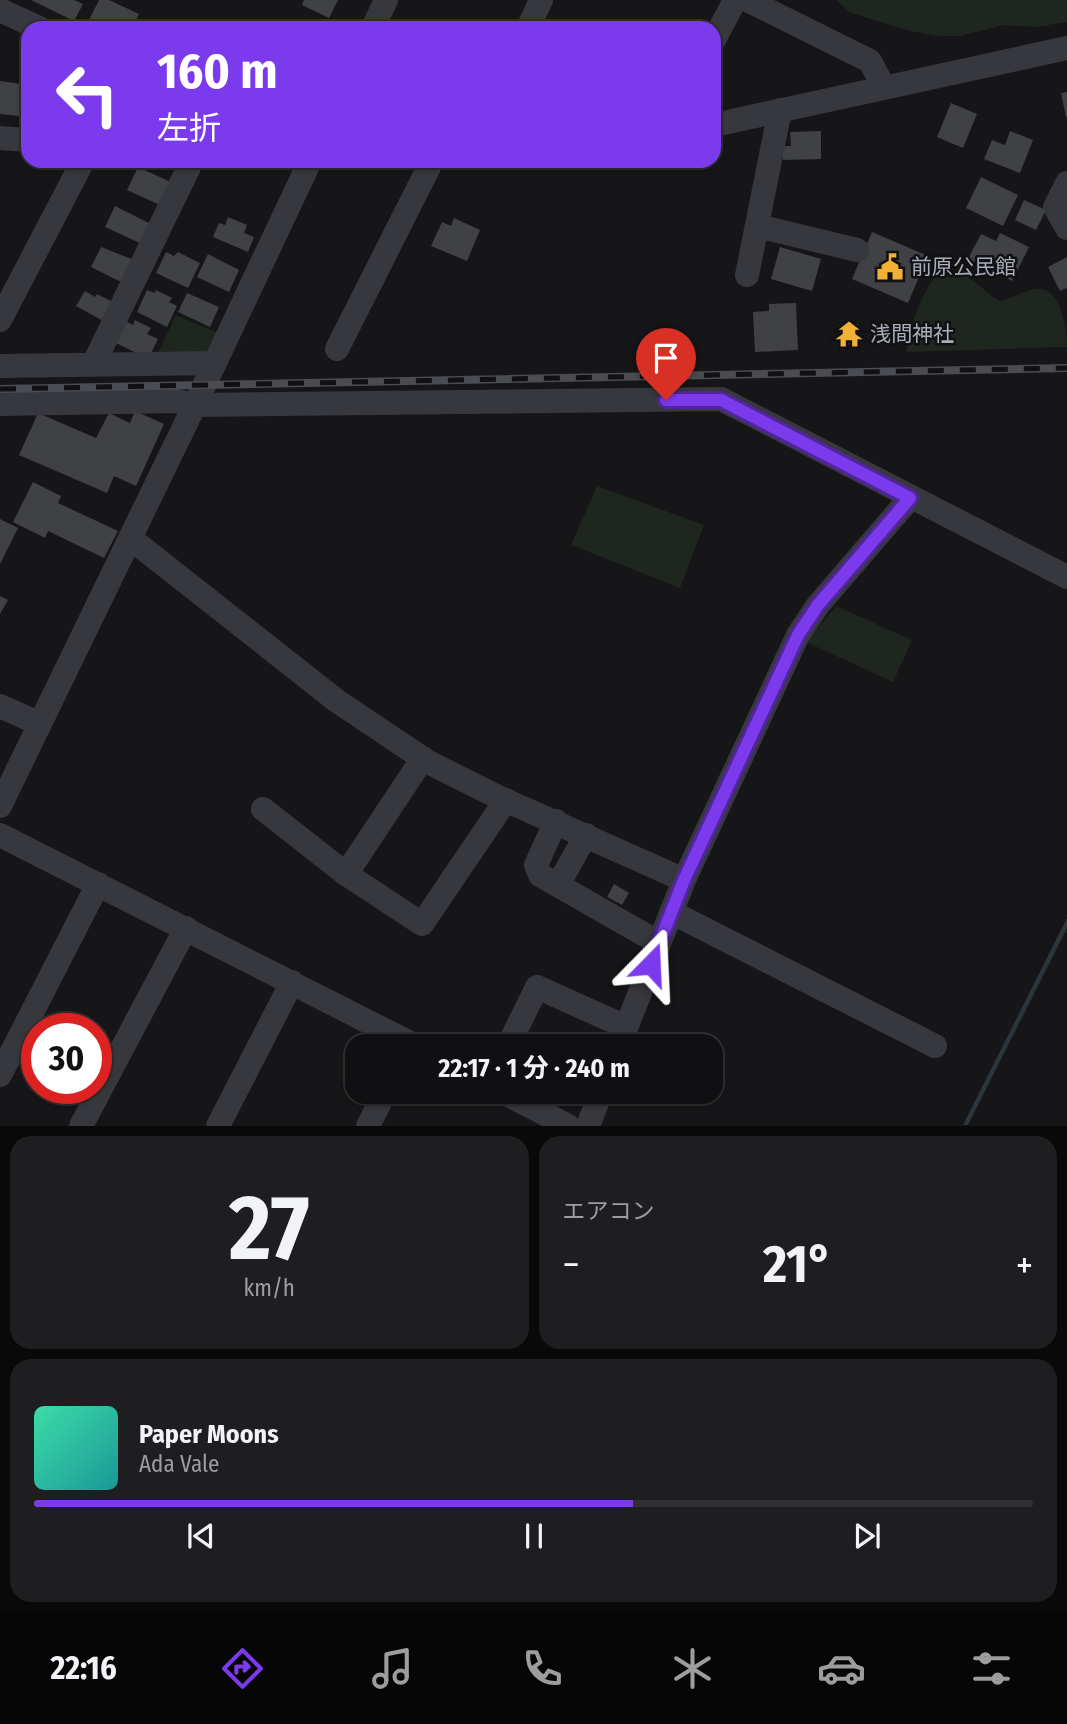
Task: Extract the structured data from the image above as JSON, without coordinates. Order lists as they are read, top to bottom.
{
  "places": {
    "public building": ["前原公民館"],
    "temple": ["浅間神社"]
  },
  "page": {
    "turn": ["160 m", "左折"],
    "limit": "30",
    "trip": "22:17 · 1 分 · 240 m",
    "tile": [
      ["27", "km/h"],
      "エアコン"
    ],
    "heat": ["−", "21°", "+"],
    "song": ["Paper Moons", "Ada Vale"],
    "tabs": "22:16"
  }
}
